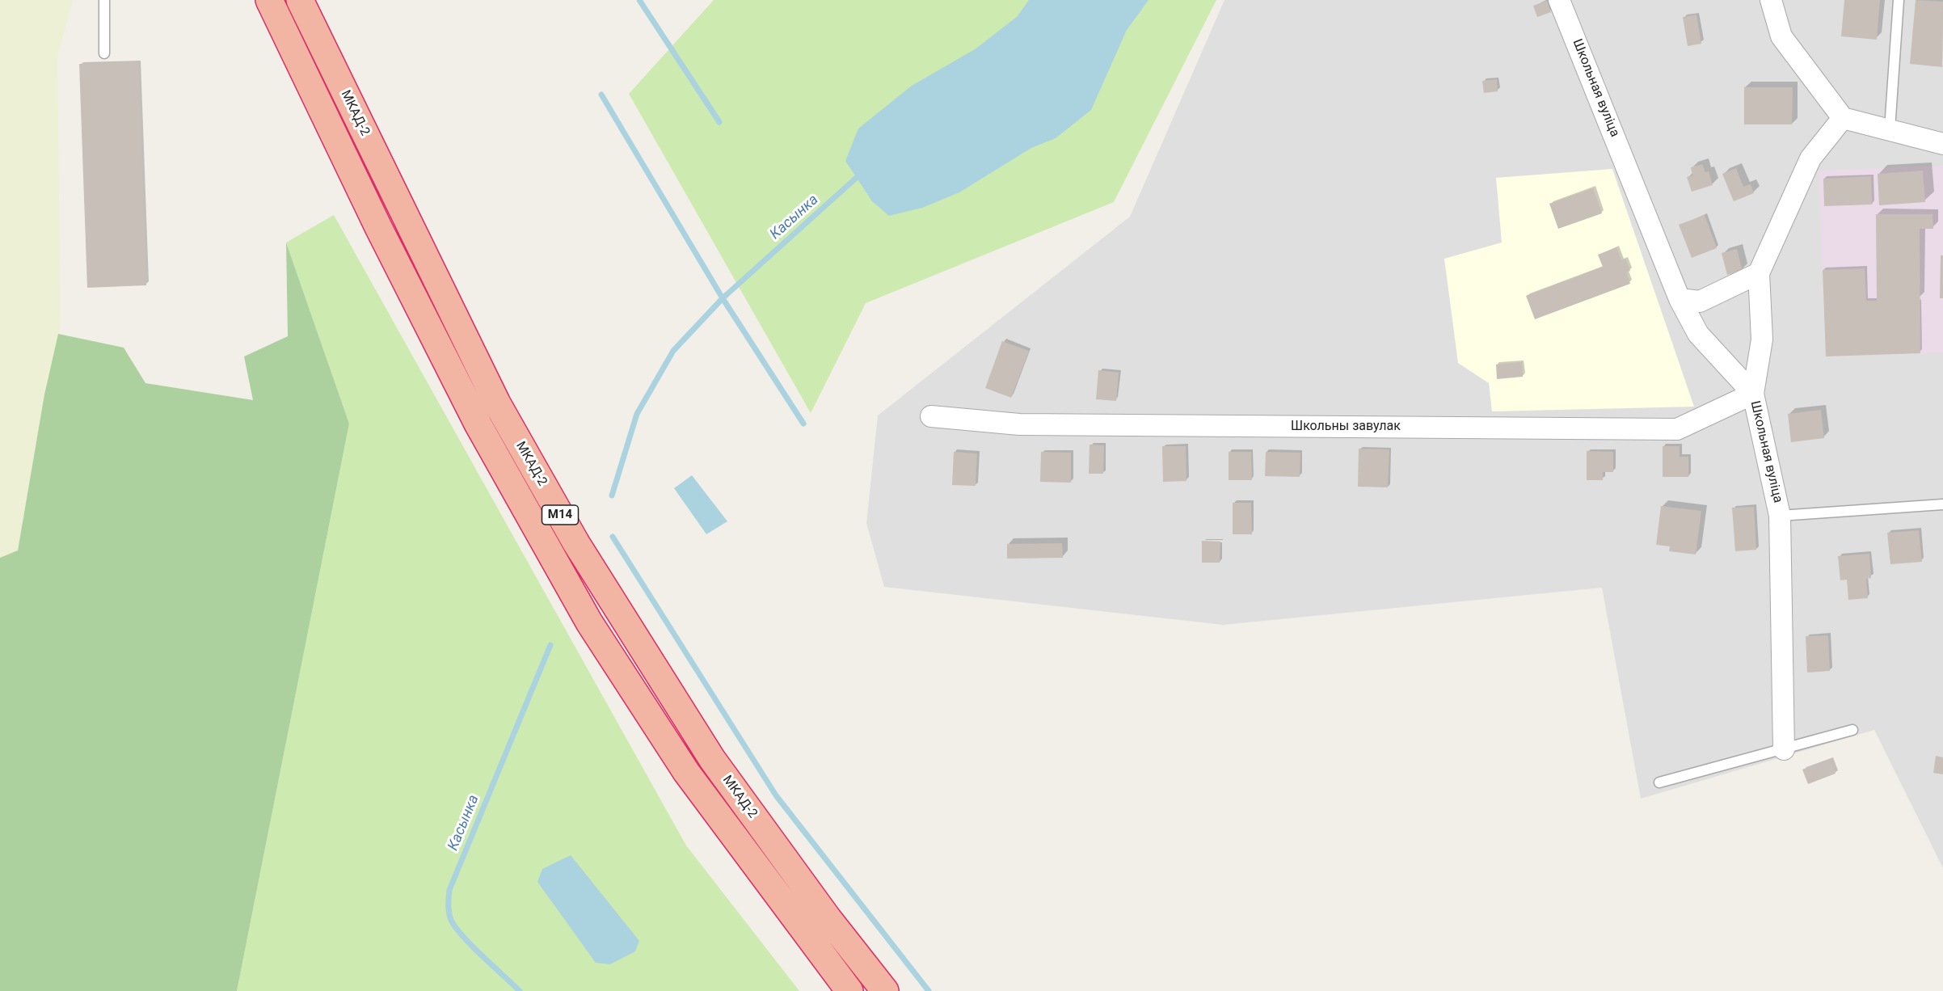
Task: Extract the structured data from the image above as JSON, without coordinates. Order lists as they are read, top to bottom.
{
  "streets": {
    "highway": ["МКАД-2", "М14"],
    "street": ["Школьная вуліца", "Школьны завулак"]
  },
  "crossings": [
    ["Школьная вуліца", "Школьны завулак"]
  ],
  "water": ["Касынка"]
}
